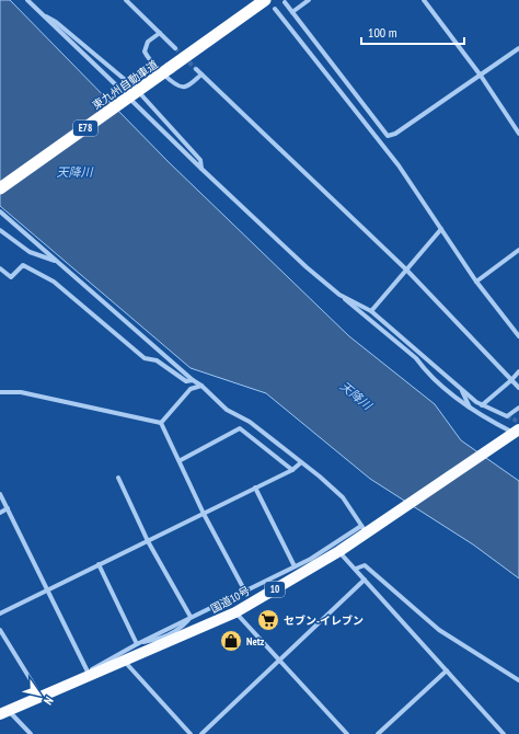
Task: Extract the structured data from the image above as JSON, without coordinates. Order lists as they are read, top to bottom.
{
  "streets": {
    "highway": [
      "東九州自動車道",
      "E78",
      "10",
      "国道10号"
    ]
  },
  "water": ["天降川"],
  "places": {
    "supermarket": ["セブン-イレブン"],
    "shop": ["Netz"]
  },
  "scale_bar": "100 m",
  "north": "bottom right"
}
